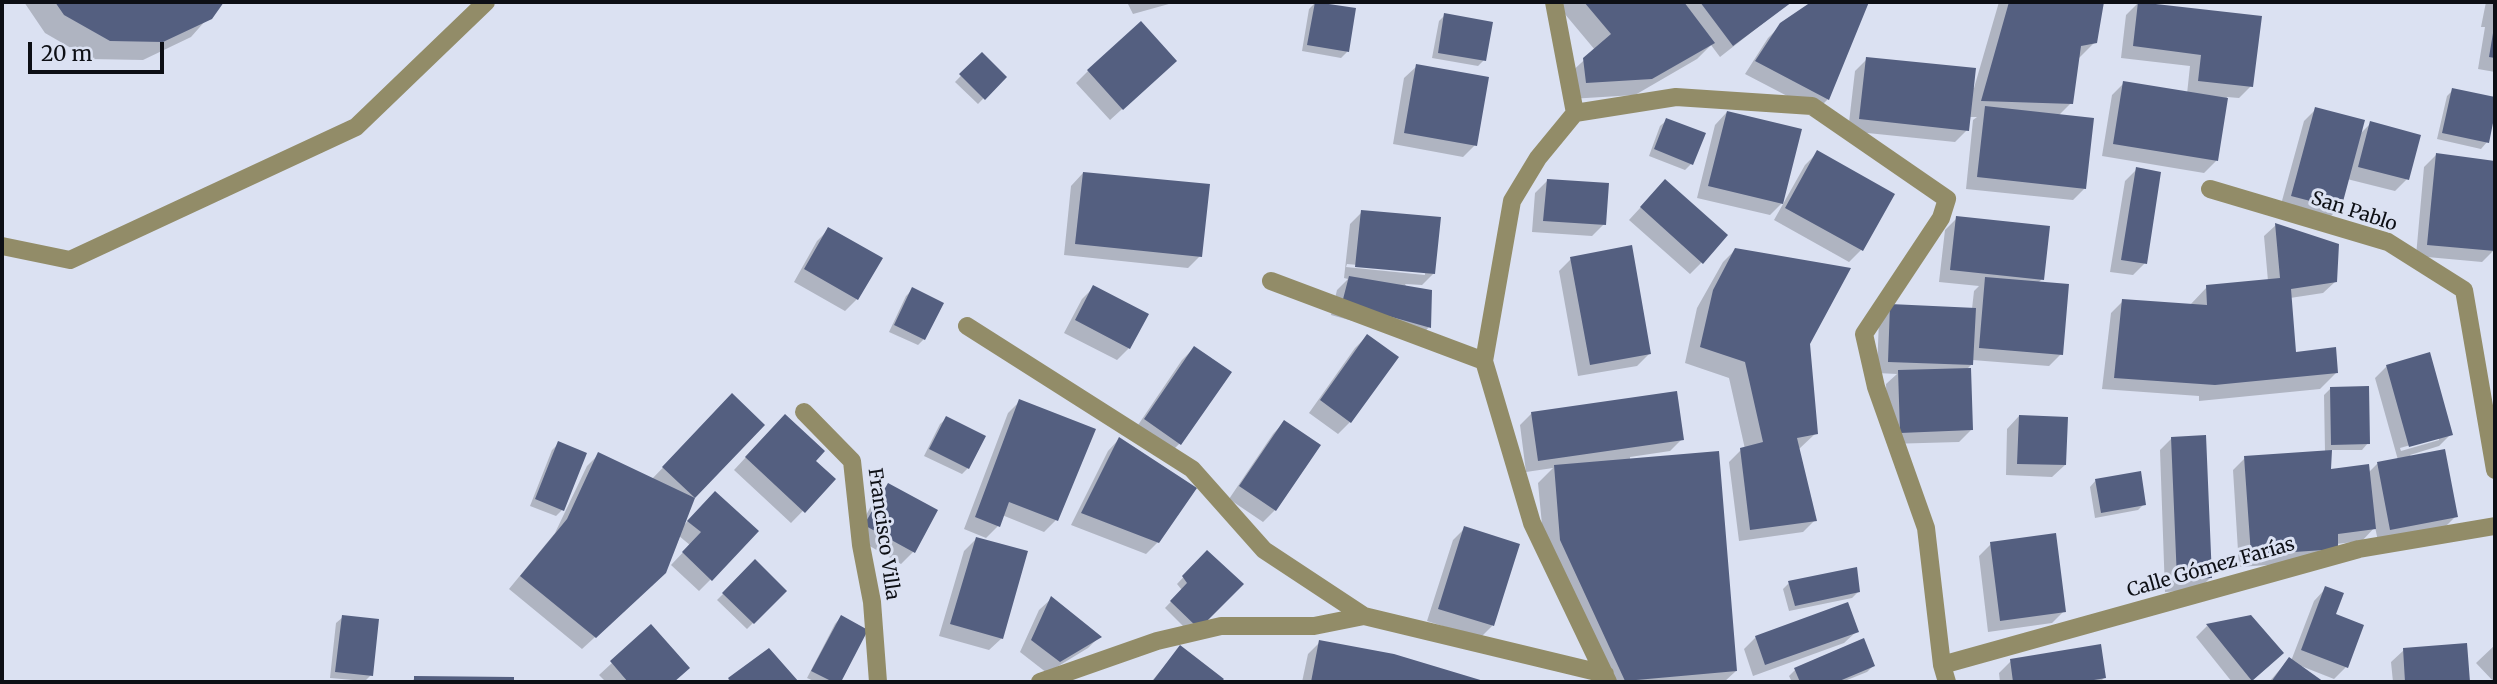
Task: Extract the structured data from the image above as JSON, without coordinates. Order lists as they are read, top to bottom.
{
  "streets": {
    "street": ["San Pablo", "Francisco Villa", "Calle Gómez Farías"]
  },
  "scale_bar": "20 m"
}
